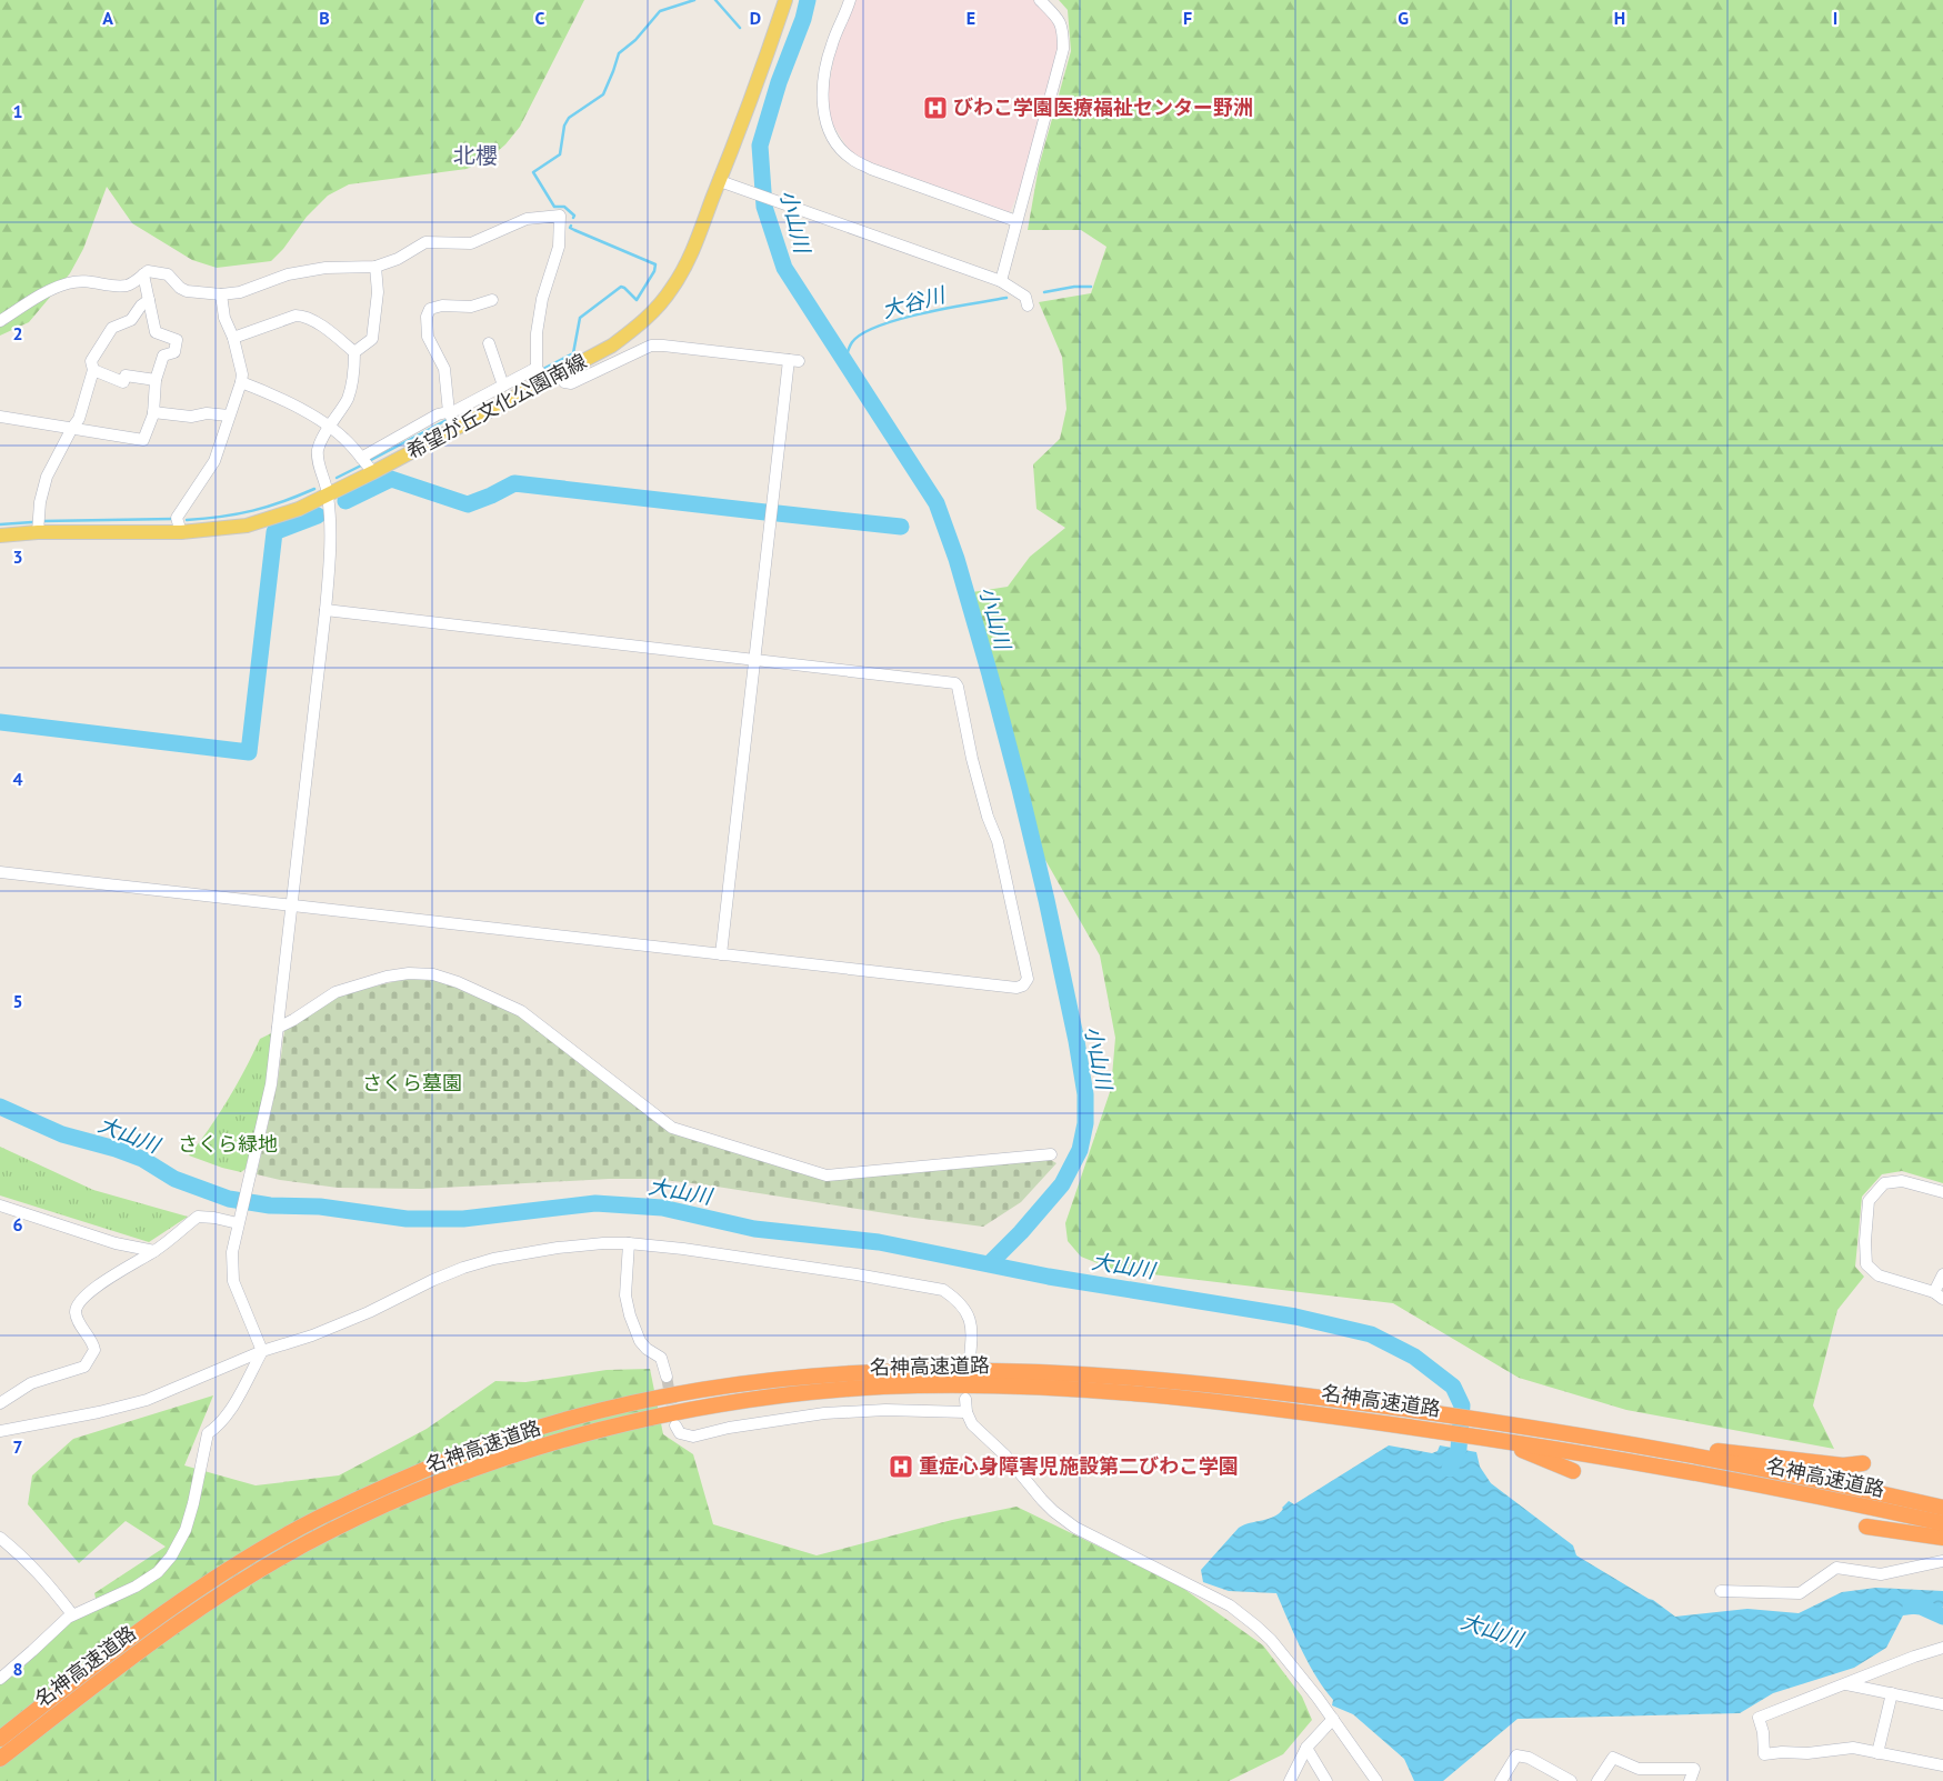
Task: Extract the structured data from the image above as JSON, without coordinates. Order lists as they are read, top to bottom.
{
  "streets": {
    "highway": ["名神高速道路"],
    "main road": ["希望が丘文化公園南線"]
  },
  "districts": ["北櫻"],
  "water": ["小山川", "大谷川", "大山川"],
  "parks": ["さくら墓園", "さくら緑地"],
  "places": {
    "hospital": ["びわこ学園医療福祉センター野洲", "重症心身障害児施設第二びわこ学園"]
  },
  "grid": {
    "columns": [
      "A",
      "B",
      "C",
      "D",
      "E",
      "F",
      "G",
      "H",
      "I"
    ],
    "rows": [
      "1",
      "2",
      "3",
      "4",
      "5",
      "6",
      "7",
      "8"
    ]
  }
}
